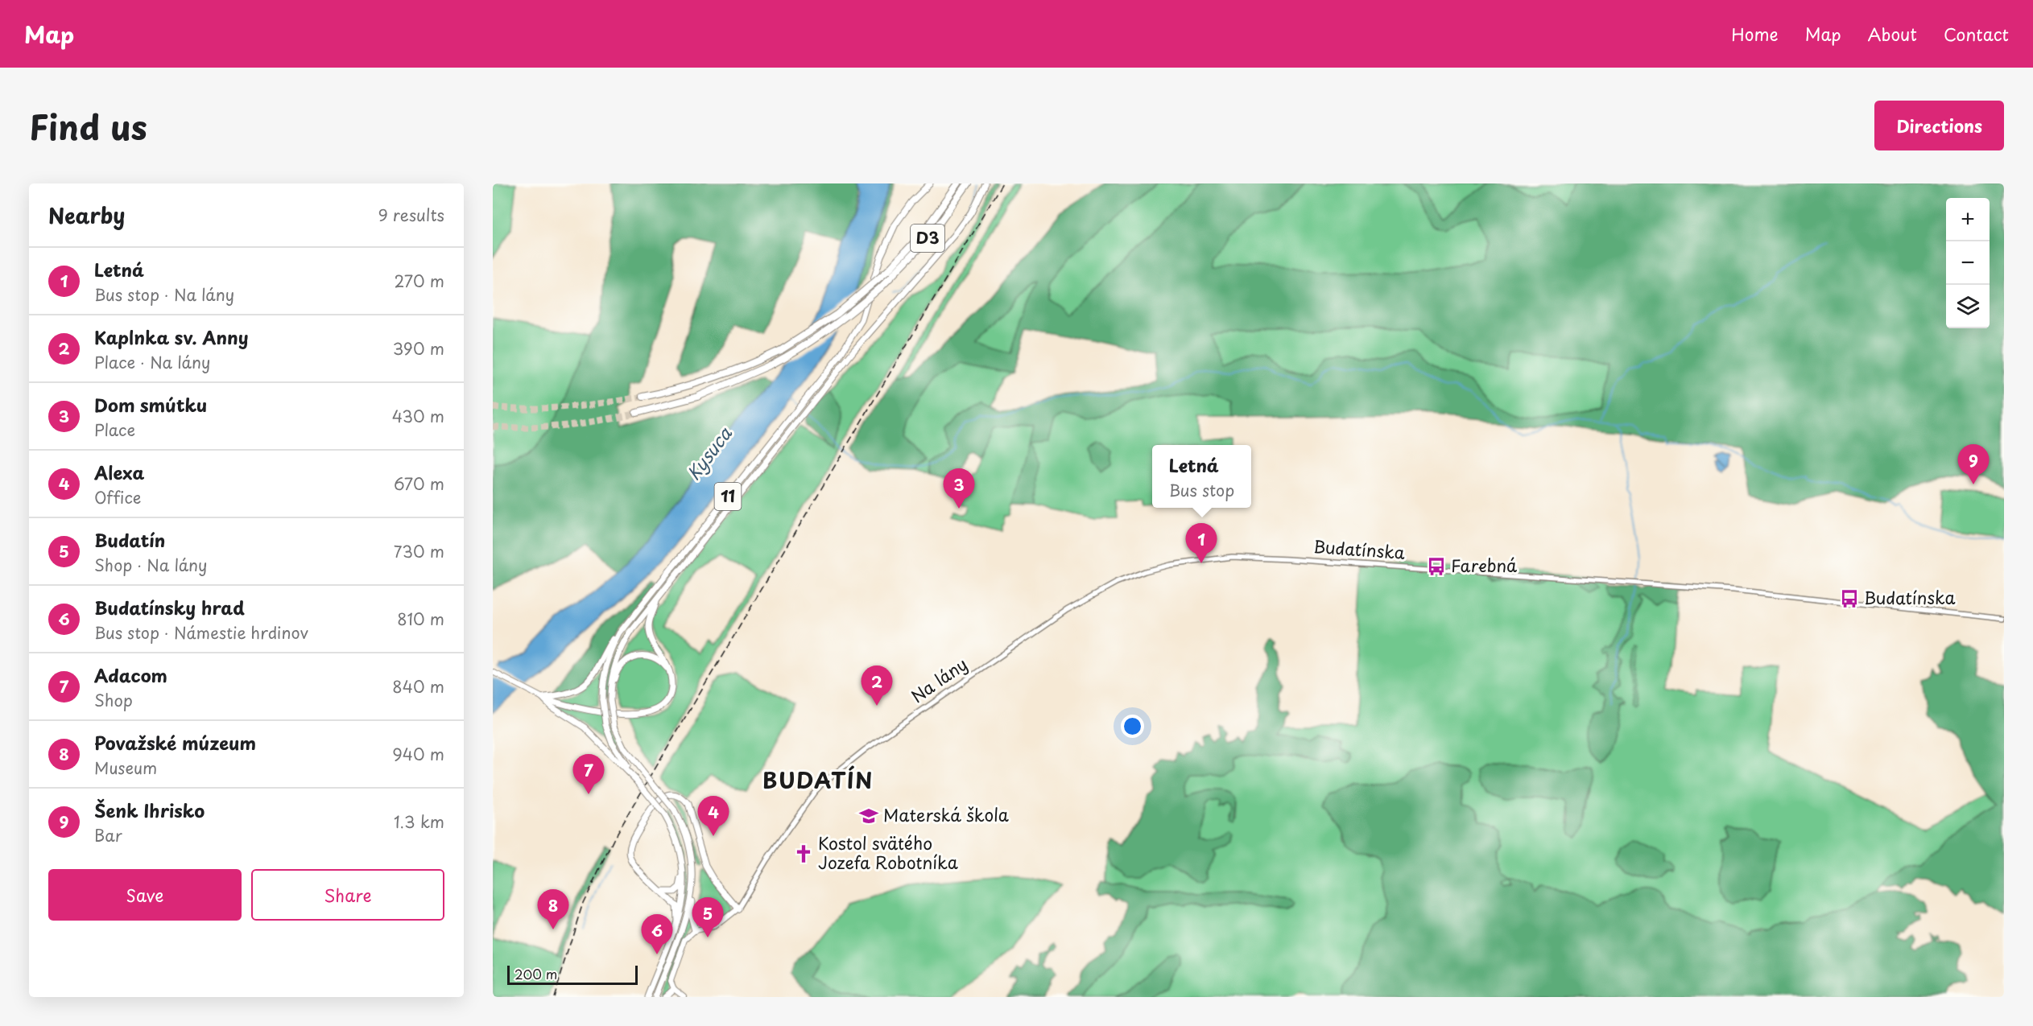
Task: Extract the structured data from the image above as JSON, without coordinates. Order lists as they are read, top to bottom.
{
  "streets": {
    "highway": ["D3"],
    "main road": ["11", "Na lány"],
    "street": ["Budatínska"]
  },
  "crossings": [
    ["Budatínska", "Na lány"]
  ],
  "districts": ["BUDATÍN"],
  "water": ["Kysuca"],
  "places": {
    "bus stop": ["Farebná", "Budatínska"],
    "school or university": ["Materská škola"],
    "church": ["Kostol svätého Jozefa Robotníka"]
  },
  "scale_bar": "200 m",
  "page": {
    "header": "Map",
    "nav": [
      "Home",
      "Map",
      "About",
      "Contact"
    ],
    "title": "Find us",
    "buttons": [
      "Directions",
      ["Save", "Share"]
    ],
    "heading": ["Nearby", "9 results"],
    "map_buttons": ["+", "−"],
    "list": [
      {
        "mark": "1",
        "name": "Letná",
        "note": "Bus stop · Na lány",
        "value": "270 m"
      },
      {
        "mark": "2",
        "name": "Kaplnka sv. Anny",
        "note": "Place · Na lány",
        "value": "390 m"
      },
      {
        "mark": "3",
        "name": "Dom smútku",
        "note": "Place",
        "value": "430 m"
      },
      {
        "mark": "4",
        "name": "Alexa",
        "note": "Office",
        "value": "670 m"
      },
      {
        "mark": "5",
        "name": "Budatín",
        "note": "Shop · Na lány",
        "value": "730 m"
      },
      {
        "mark": "6",
        "name": "Budatínsky hrad",
        "note": "Bus stop · Námestie hrdinov",
        "value": "810 m"
      },
      {
        "mark": "7",
        "name": "Adacom",
        "note": "Shop",
        "value": "840 m"
      },
      {
        "mark": "8",
        "name": "Považské múzeum",
        "note": "Museum",
        "value": "940 m"
      },
      {
        "mark": "9",
        "name": "Šenk Ihrisko",
        "note": "Bar",
        "value": "1.3 km"
      }
    ],
    "pins": [
      "9",
      "3",
      "1",
      "2",
      "7",
      "4",
      "8",
      "5",
      "6"
    ],
    "popup": ["Letná", "Bus stop"],
    "scale": "200 m"
  }
}
